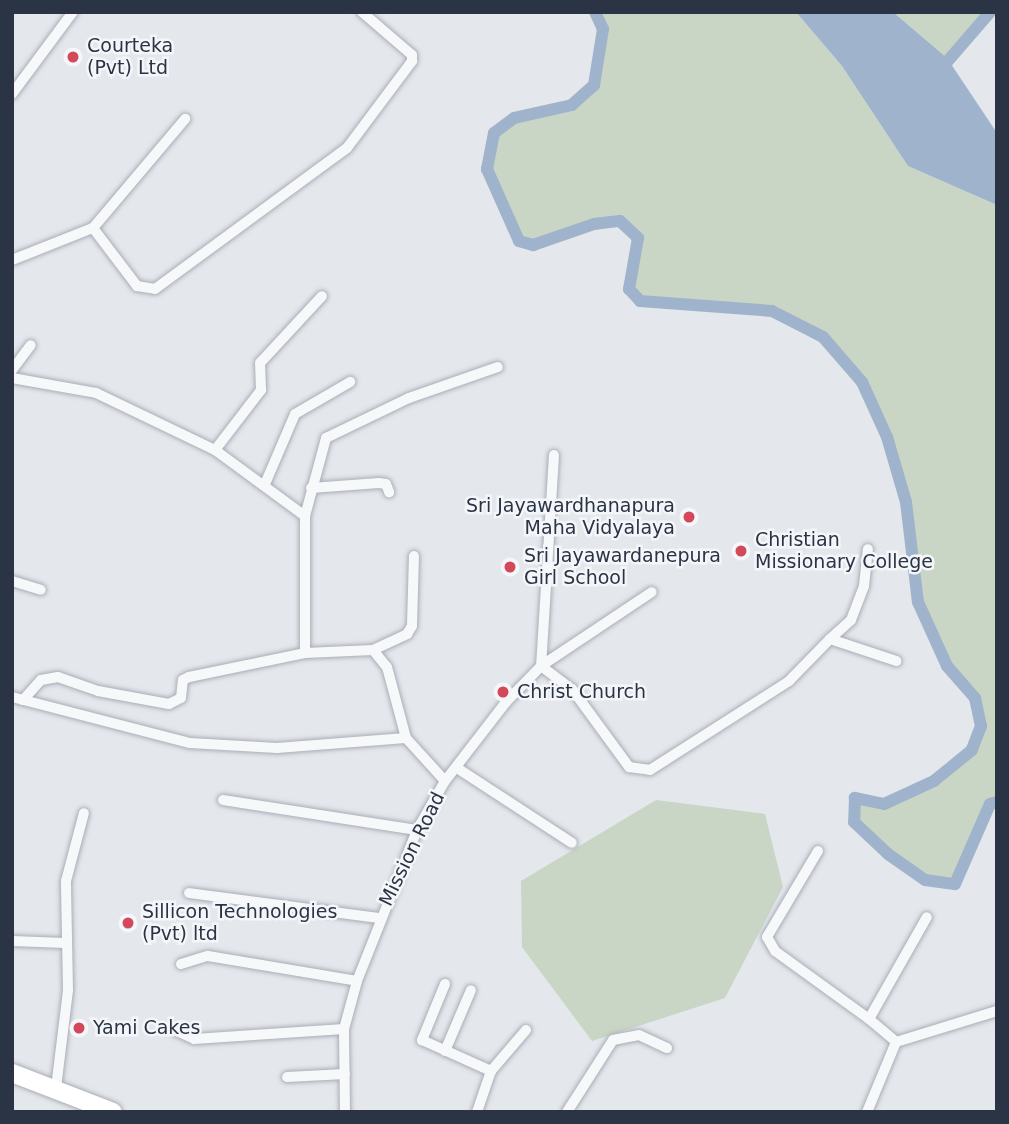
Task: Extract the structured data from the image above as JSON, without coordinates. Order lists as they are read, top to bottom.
{
  "streets": {
    "street": ["Mission Road"]
  },
  "places": [
    "Courteka (Pvt) Ltd",
    "Sri Jayawardhanapura Maha Vidyalaya",
    "Christian Missionary College",
    "Sri Jayawardanepura Girl School",
    "Christ Church",
    "Sillicon Technologies (Pvt) ltd",
    "Yami Cakes"
  ]
}
